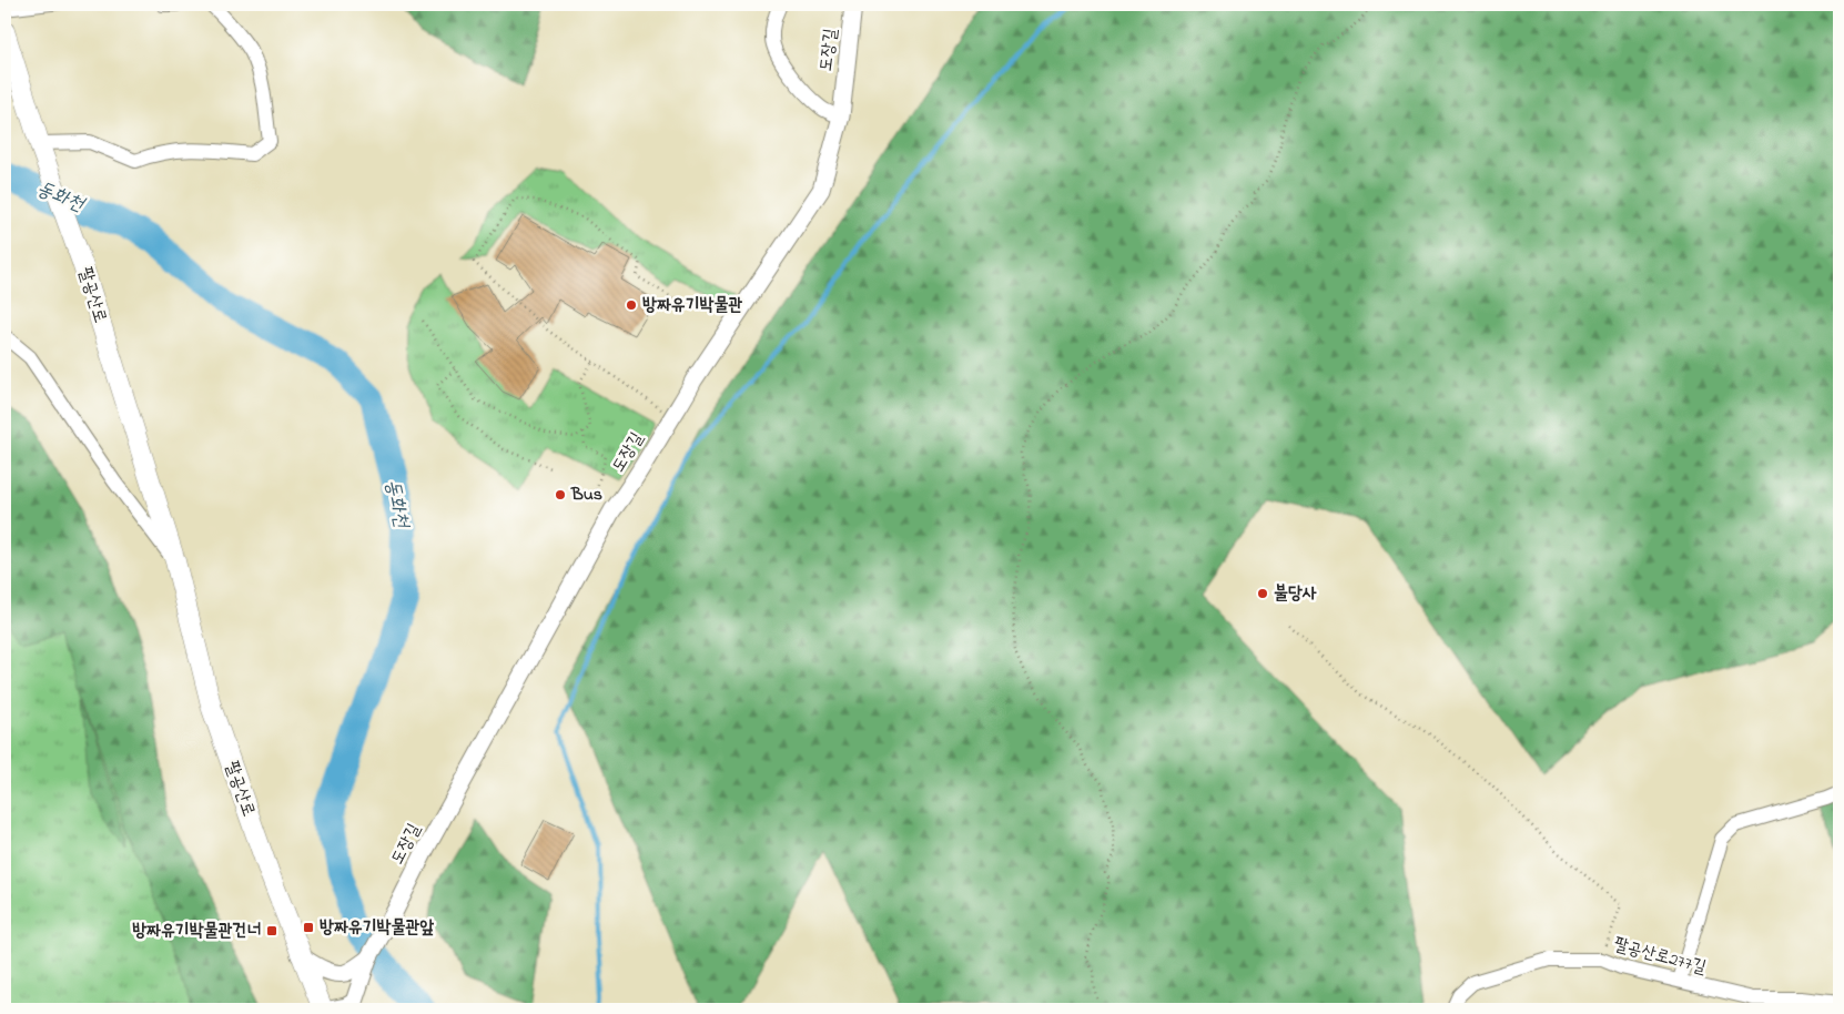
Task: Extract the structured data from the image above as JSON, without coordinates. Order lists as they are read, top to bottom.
{
  "streets": {
    "main road": ["팔공산로"],
    "street": ["도장길", "팔공산로277길"]
  },
  "water": ["동화천"],
  "places": {
    "other": ["방짜유기박물관", "Bus", "불당사"],
    "transit": ["방짜유기박물관앞", "방짜유기박물관건너"]
  }
}
